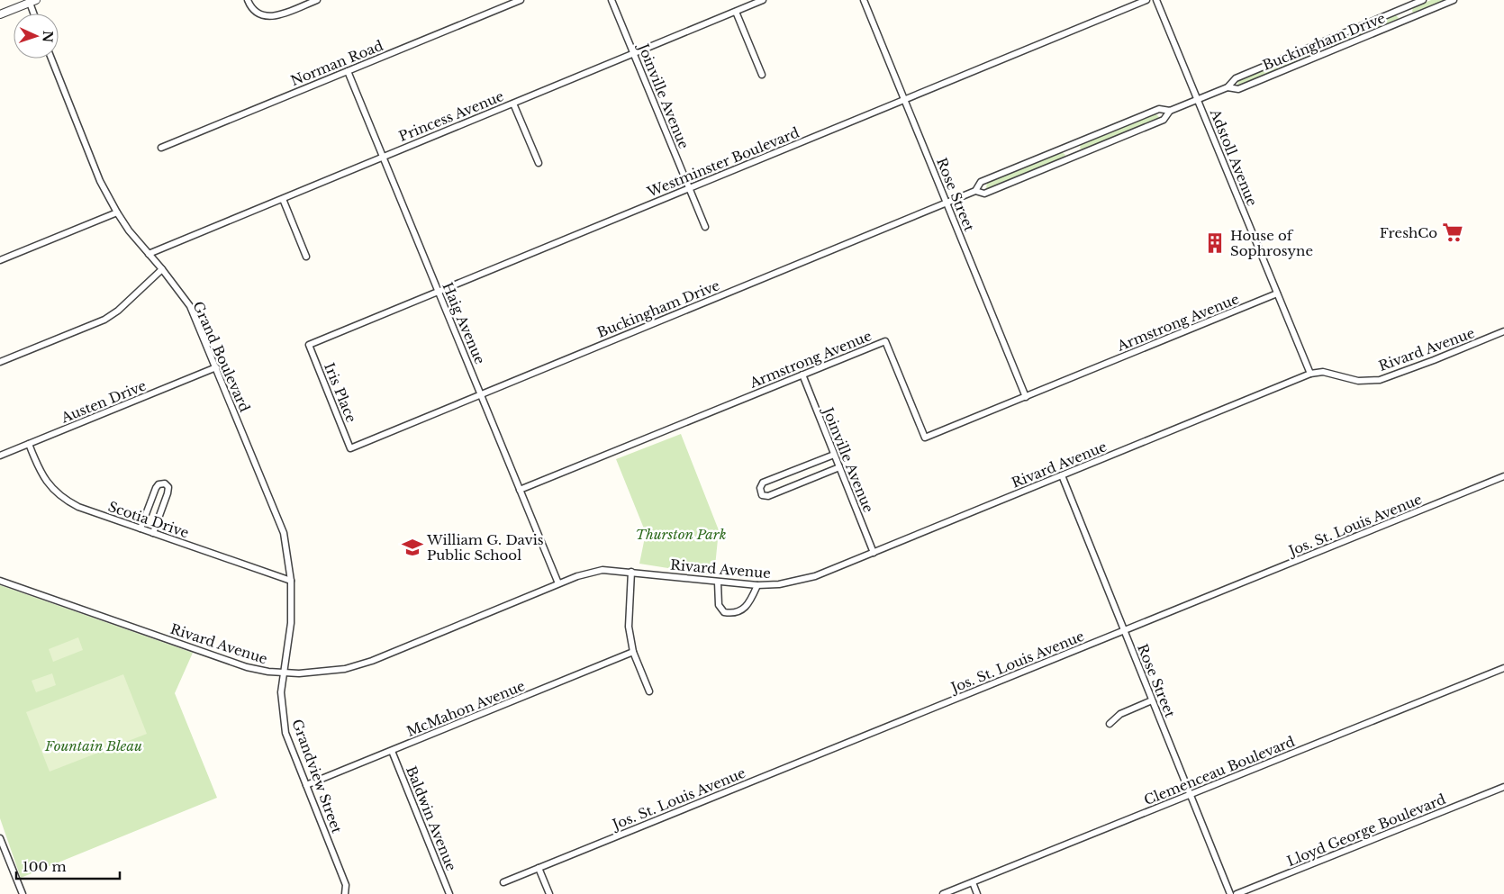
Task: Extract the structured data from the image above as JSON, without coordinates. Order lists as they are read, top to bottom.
{
  "streets": {
    "street": [
      "Buckingham Drive",
      "Norman Road",
      "Joinville Avenue",
      "Princess Avenue",
      "Adstoll Avenue",
      "Westminster Boulevard",
      "Rose Street",
      "Armstrong Avenue",
      "Haig Avenue",
      "Rivard Avenue",
      "Grand Boulevard",
      "Iris Place",
      "Austen Drive",
      "Scotia Drive",
      "Jos. St. Louis Avenue",
      "McMahon Avenue",
      "Clemenceau Boulevard",
      "Grandview Street",
      "Baldwin Avenue",
      "Lloyd George Boulevard"
    ]
  },
  "crossings": [
    ["Buckingham Drive", "Adstoll Avenue"],
    ["Buckingham Drive", "Rose Street"],
    ["Buckingham Drive", "Haig Avenue"],
    ["Buckingham Drive", "Iris Place"],
    ["Norman Road", "Haig Avenue"],
    ["Joinville Avenue", "Princess Avenue"],
    ["Joinville Avenue", "Westminster Boulevard"],
    ["Joinville Avenue", "Armstrong Avenue"],
    ["Joinville Avenue", "Rivard Avenue"],
    ["Princess Avenue", "Haig Avenue"],
    ["Princess Avenue", "Grand Boulevard"],
    ["Adstoll Avenue", "Armstrong Avenue"],
    ["Adstoll Avenue", "Rivard Avenue"],
    ["Westminster Boulevard", "Rose Street"],
    ["Westminster Boulevard", "Haig Avenue"],
    ["Westminster Boulevard", "Iris Place"],
    ["Rose Street", "Armstrong Avenue"],
    ["Rose Street", "Rivard Avenue"],
    ["Rose Street", "Jos. St. Louis Avenue"],
    ["Rose Street", "Clemenceau Boulevard"],
    ["Armstrong Avenue", "Haig Avenue"],
    ["Haig Avenue", "Rivard Avenue"],
    ["Rivard Avenue", "Grand Boulevard"],
    ["Rivard Avenue", "Grandview Street"],
    ["Grand Boulevard", "Austen Drive"],
    ["Grand Boulevard", "Scotia Drive"],
    ["Grand Boulevard", "Grandview Street"],
    ["Austen Drive", "Scotia Drive"],
    ["McMahon Avenue", "Grandview Street"],
    ["McMahon Avenue", "Baldwin Avenue"]
  ],
  "parks": ["Thurston Park", "Fountain Bleau"],
  "places": {
    "supermarket": ["FreshCo"],
    "building": ["House of Sophrosyne"],
    "school or university": ["William G. Davis Public School"]
  },
  "scale_bar": "100 m",
  "north": "right"
}
